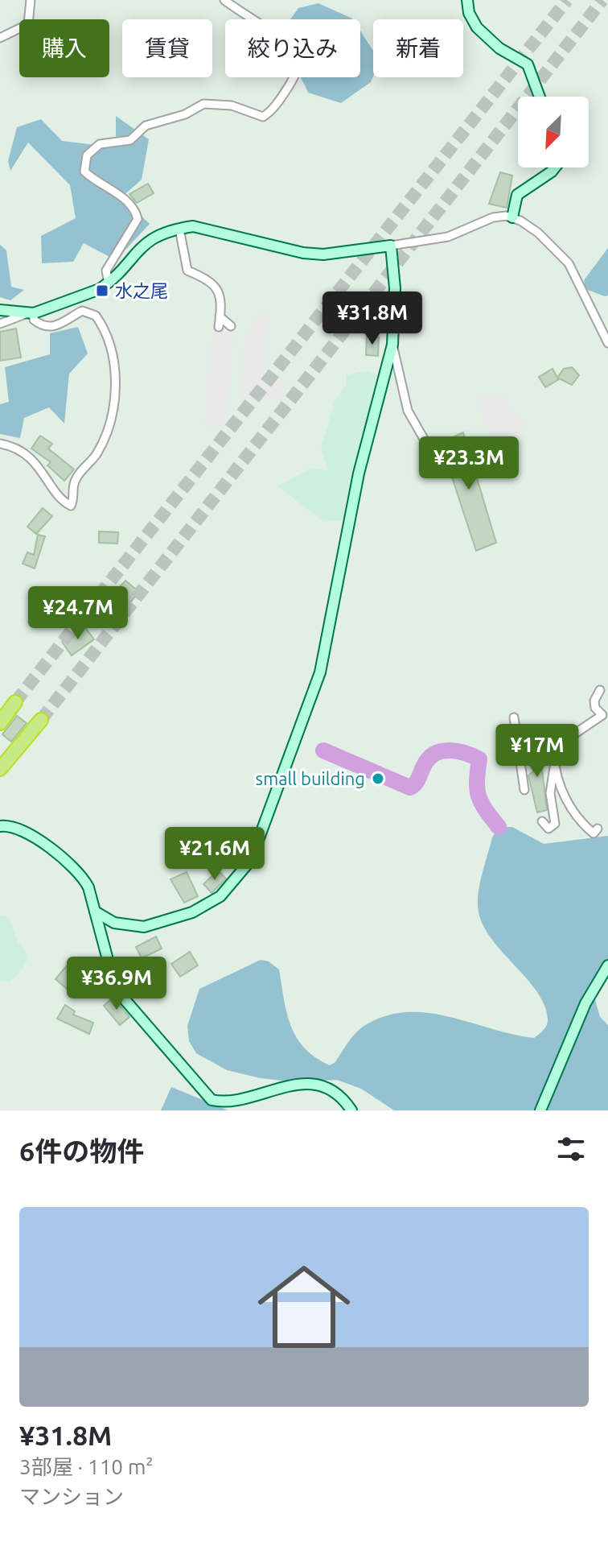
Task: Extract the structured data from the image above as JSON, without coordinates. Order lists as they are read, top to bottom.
{
  "places": {
    "transit": ["水之尾"],
    "other": ["small building"]
  },
  "north": "bottom left",
  "page": {
    "chip": [
      "購入",
      "賃貸",
      "絞り込み",
      "新着"
    ],
    "price": [
      "¥31.8M",
      "¥23.3M",
      "¥24.7M",
      "¥17M",
      "¥21.6M",
      "¥36.9M"
    ],
    "heading": "6件の物件",
    "list": [
      {
        "name": "¥31.8M",
        "note": "3部屋 · 110 m² · マンション"
      }
    ]
  }
}
